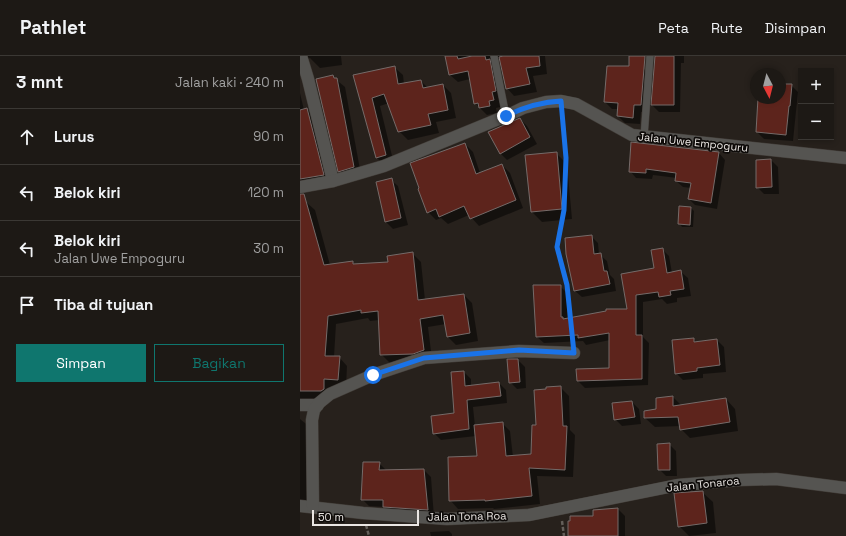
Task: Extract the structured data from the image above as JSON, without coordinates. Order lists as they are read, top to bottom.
{
  "streets": {
    "street": ["Jalan Uwe Empoguru", "Jalan Tonaroa", "Jalan Tona Roa"]
  },
  "crossings": [
    ["Jalan Tonaroa", "Jalan Tona Roa"]
  ],
  "scale_bar": "50 m",
  "north": "bottom",
  "page": {
    "header": "Pathlet",
    "nav": ["Peta", "Rute", "Disimpan"],
    "heading": ["3 mnt", "Jalan kaki · 240 m"],
    "map_buttons": ["+", "−"],
    "list": [
      ["Lurus", "90 m"],
      ["Belok kiri", "120 m"],
      ["Belok kiri", "Jalan Uwe Empoguru", "30 m"],
      "Tiba di tujuan"
    ],
    "buttons": ["Simpan", "Bagikan"],
    "scale": "50 m"
  }
}
